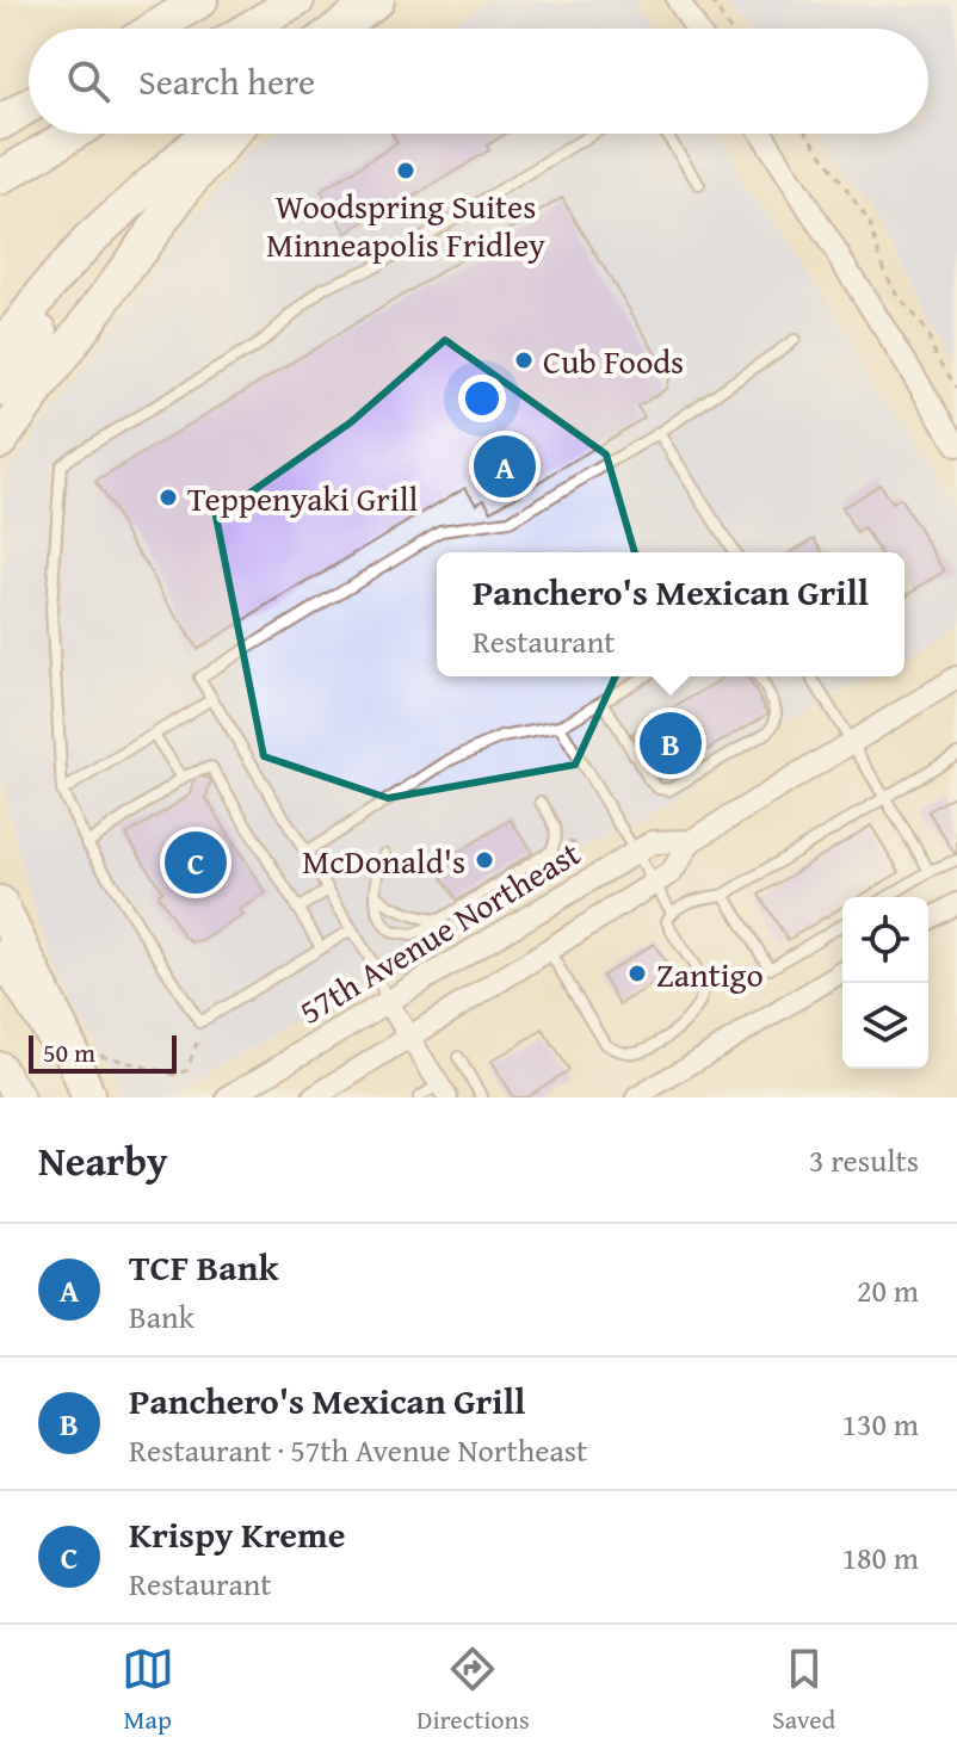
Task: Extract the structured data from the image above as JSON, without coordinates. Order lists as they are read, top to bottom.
{
  "streets": {
    "street": ["57th Avenue Northeast"]
  },
  "places": [
    "Woodspring Suites Minneapolis Fridley",
    "Cub Foods",
    "Teppenyaki Grill",
    "McDonald's",
    "Zantigo"
  ],
  "scale_bar": "50 m",
  "page": {
    "search": "Search here",
    "pins": ["A", "B", "C"],
    "popup": ["Panchero's Mexican Grill", "Restaurant"],
    "scale": "50 m",
    "heading": ["Nearby", "3 results"],
    "list": [
      {
        "mark": "A",
        "name": "TCF Bank",
        "note": "Bank",
        "value": "20 m"
      },
      {
        "mark": "B",
        "name": "Panchero's Mexican Grill",
        "note": "Restaurant · 57th Avenue Northeast",
        "value": "130 m"
      },
      {
        "mark": "C",
        "name": "Krispy Kreme",
        "note": "Restaurant",
        "value": "180 m"
      }
    ],
    "nav": ["Map", "Directions", "Saved"]
  }
}
